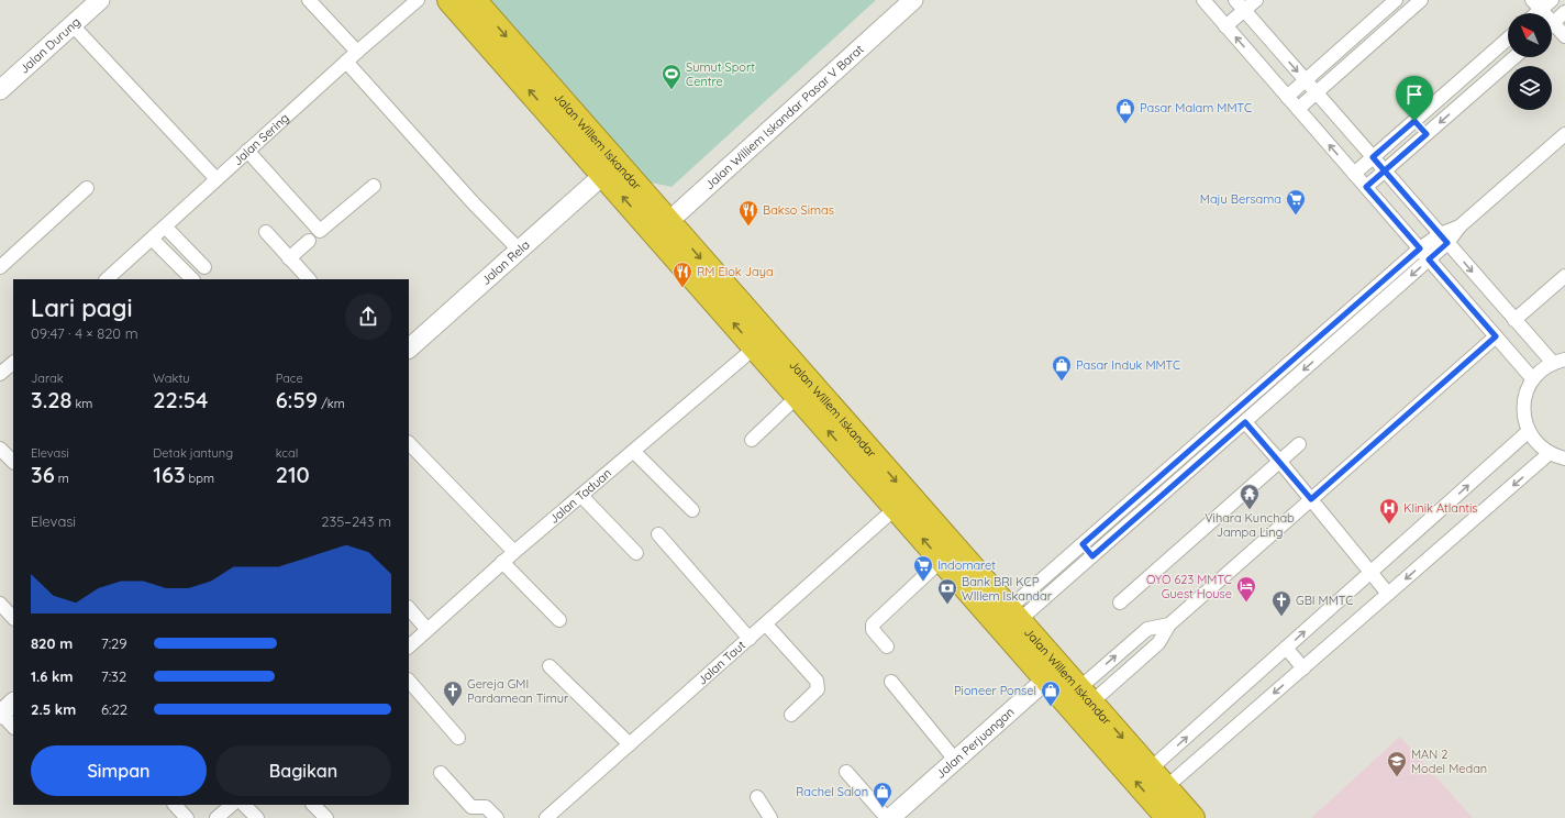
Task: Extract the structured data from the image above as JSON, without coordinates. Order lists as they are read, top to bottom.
{
  "streets": {
    "highway": ["Jalan Willem Iskandar"],
    "street": [
      "Jalan Durung",
      "Jalan Williem Iskandar Pasar V Barat",
      "Jalan Sering",
      "Jalan Rela",
      "Jalan Taduan",
      "Jalan Taut",
      "Jalan Perjuangan"
    ]
  },
  "crossings": [
    ["Jalan Williem Iskandar Pasar V Barat", "Jalan Willem Iskandar"],
    ["Jalan Willem Iskandar", "Jalan Rela"],
    ["Jalan Willem Iskandar", "Jalan Taduan"],
    ["Jalan Willem Iskandar", "Jalan Taut"],
    ["Jalan Willem Iskandar", "Jalan Perjuangan"]
  ],
  "places": {
    "sports": ["Sumut Sport Centre"],
    "shop": [
      "Pasar Malam MMTC",
      "Pasar Induk MMTC",
      "Pioneer Ponsel",
      "Rachel Salon"
    ],
    "supermarket": ["Maju Bersama", "Indomaret"],
    "restaurant": ["Bakso Simas", "RM Elok Jaya"],
    "temple": ["Vihara Kunchab Jampa Ling"],
    "hospital": ["Klinik Atlantis"],
    "hotel": ["OYO 623 MMTC Guest House"],
    "bank": ["Bank BRI KCP WIllem Iskandar"],
    "church": ["GBI MMTC", "Gereja GMI Pardamean Timur"],
    "school or university": ["MAN 2 Model Medan"]
  },
  "north": "top left",
  "page": {
    "heading": ["Lari pagi", "09:47 · 4 × 820 m"],
    "stats": [
      ["Jarak", "3.28 km"],
      ["Waktu", "22:54"],
      ["Pace", "6:59 /km"],
      ["Elevasi", "36 m"],
      ["Detak jantung", "163 bpm"],
      ["kcal", "210"]
    ],
    "chart": ["Elevasi", "235–243 m"],
    "list": [
      {
        "name": "820 m",
        "note": "7:29"
      },
      {
        "name": "1.6 km",
        "note": "7:32"
      },
      {
        "name": "2.5 km",
        "note": "6:22"
      }
    ],
    "buttons": ["Simpan", "Bagikan"]
  }
}
